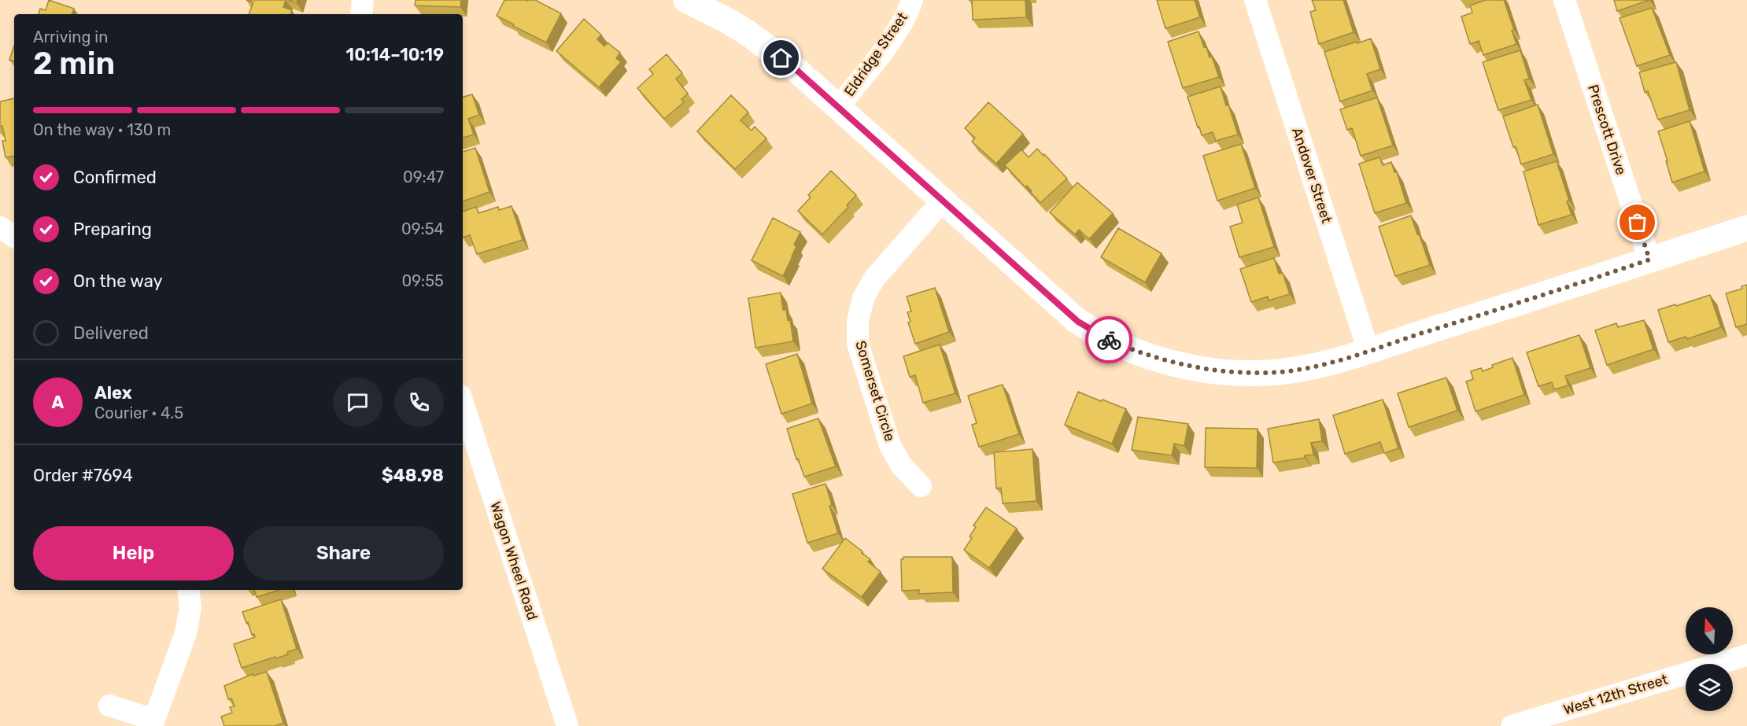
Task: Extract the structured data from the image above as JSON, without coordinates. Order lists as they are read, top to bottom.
{
  "streets": {
    "street": [
      "Eldridge Street",
      "Prescott Drive",
      "Andover Street",
      "Somerset Circle",
      "Wagon Wheel Road",
      "West 12th Street"
    ]
  },
  "north": "top",
  "page": {
    "heading": ["2 min", "Arriving in", "10:14–10:19"],
    "panel": [
      "Alex",
      "Courier · 4.5",
      "Order #7694",
      "$48.98"
    ],
    "bar": "On the way · 130 m",
    "list": [
      ["Confirmed", "09:47"],
      ["Preparing", "09:54"],
      ["On the way", "09:55"],
      "Delivered"
    ],
    "round": "A",
    "buttons": ["Help", "Share"]
  }
}
